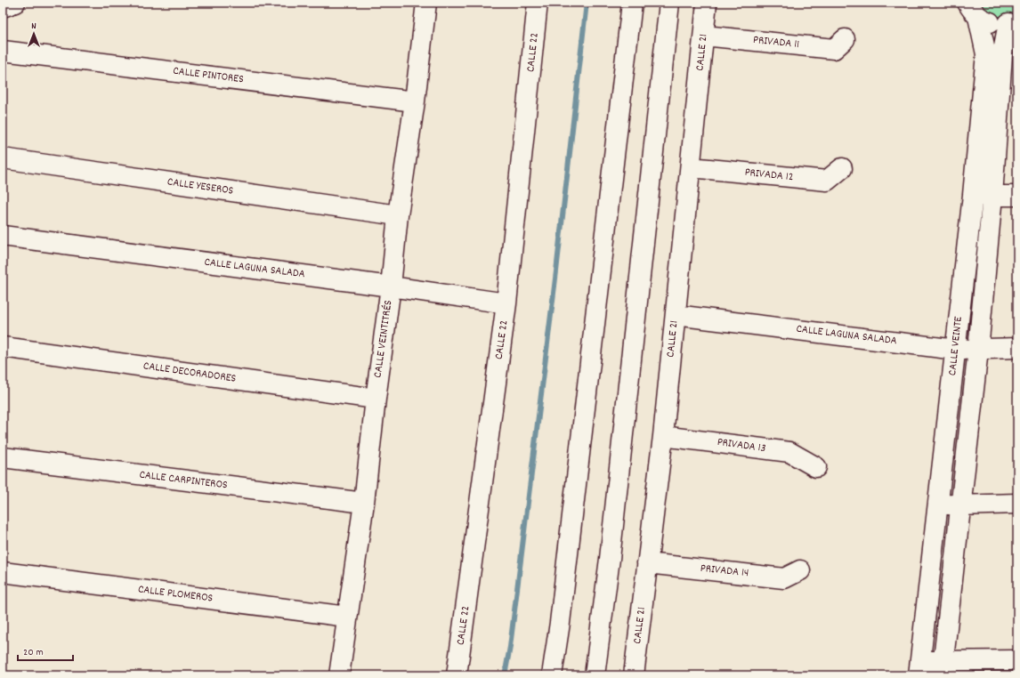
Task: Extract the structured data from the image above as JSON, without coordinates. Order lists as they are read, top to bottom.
{
  "streets": {
    "main road": [
      "PRIVADA 11",
      "CALLE 22",
      "CALLE 21",
      "CALLE PINTORES",
      "PRIVADA 12",
      "CALLE YESEROS",
      "CALLE LAGUNA SALADA",
      "CALLE VEINTITRÉS",
      "CALLE VEINTE",
      "CALLE DECORADORES",
      "PRIVADA 13",
      "CALLE CARPINTEROS",
      "PRIVADA 14",
      "CALLE PLOMEROS"
    ]
  },
  "crossings": [
    ["PRIVADA 11", "CALLE 21"],
    ["CALLE 22", "CALLE LAGUNA SALADA"],
    ["CALLE 21", "PRIVADA 12"],
    ["CALLE 21", "CALLE LAGUNA SALADA"],
    ["CALLE 21", "PRIVADA 13"],
    ["CALLE 21", "PRIVADA 14"],
    ["CALLE PINTORES", "CALLE VEINTITRÉS"],
    ["CALLE YESEROS", "CALLE VEINTITRÉS"],
    ["CALLE LAGUNA SALADA", "CALLE VEINTITRÉS"],
    ["CALLE LAGUNA SALADA", "CALLE VEINTE"],
    ["CALLE VEINTITRÉS", "CALLE DECORADORES"],
    ["CALLE VEINTITRÉS", "CALLE CARPINTEROS"],
    ["CALLE VEINTITRÉS", "CALLE PLOMEROS"]
  ],
  "scale_bar": "20 m",
  "north": "top"
}
